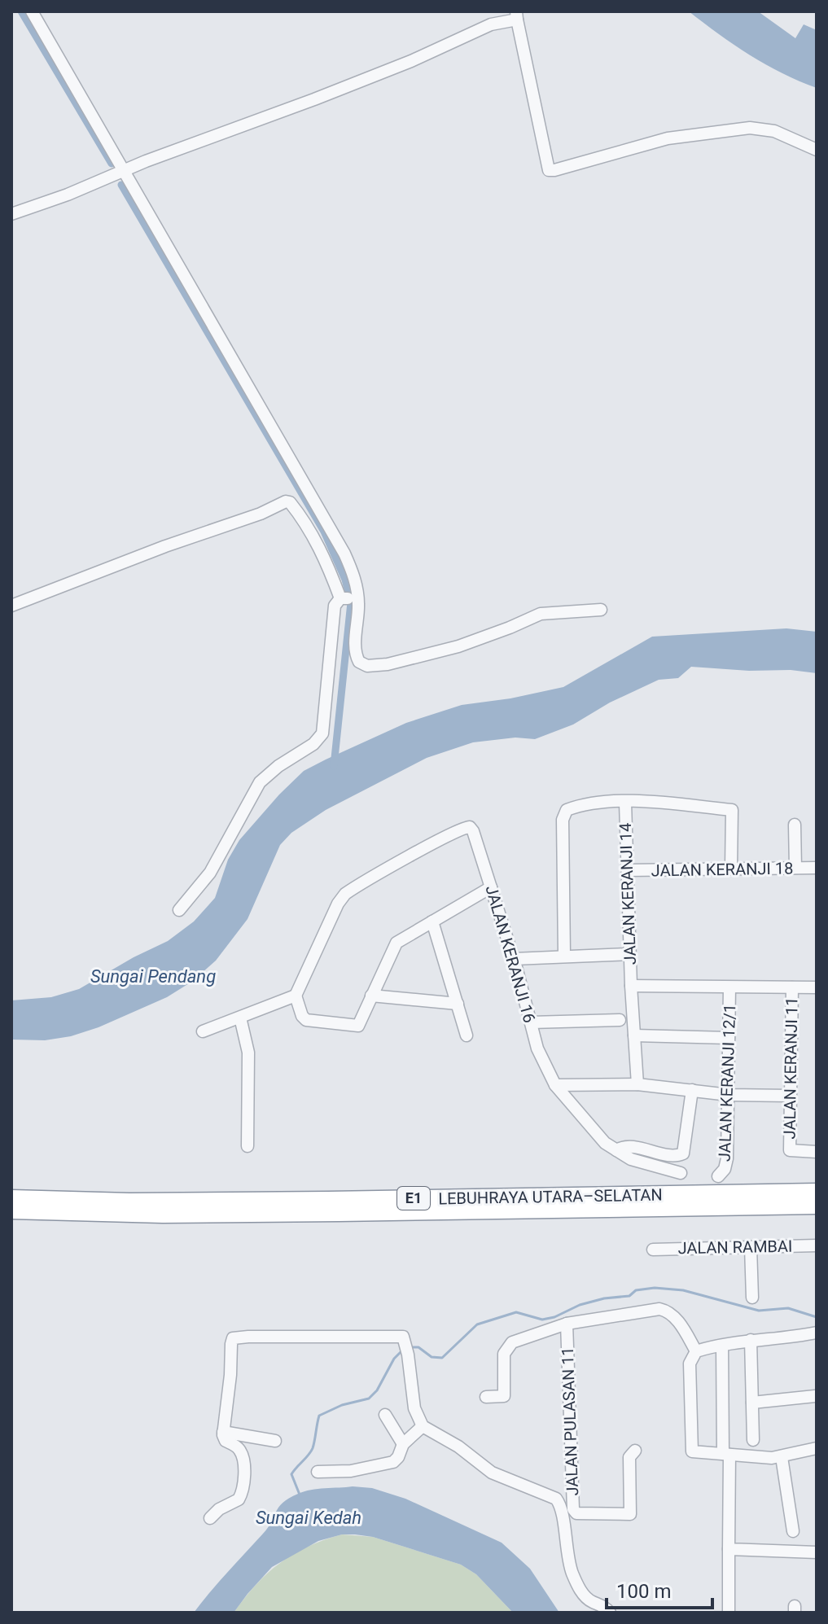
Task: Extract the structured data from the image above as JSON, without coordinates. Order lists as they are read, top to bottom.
{
  "streets": {
    "highway": ["LEBUHRAYA UTARA–SELATAN", "E1"],
    "street": [
      "JALAN KERANJI 18",
      "JALAN KERANJI 14",
      "JALAN KERANJI 16",
      "JALAN KERANJI 11",
      "JALAN KERANJI 12/1",
      "JALAN RAMBAI",
      "JALAN PULASAN 11"
    ]
  },
  "crossings": [
    ["JALAN KERANJI 18", "JALAN KERANJI 14"]
  ],
  "water": ["Sungai Pendang", "Sungai Kedah"],
  "scale_bar": "100 m"
}
